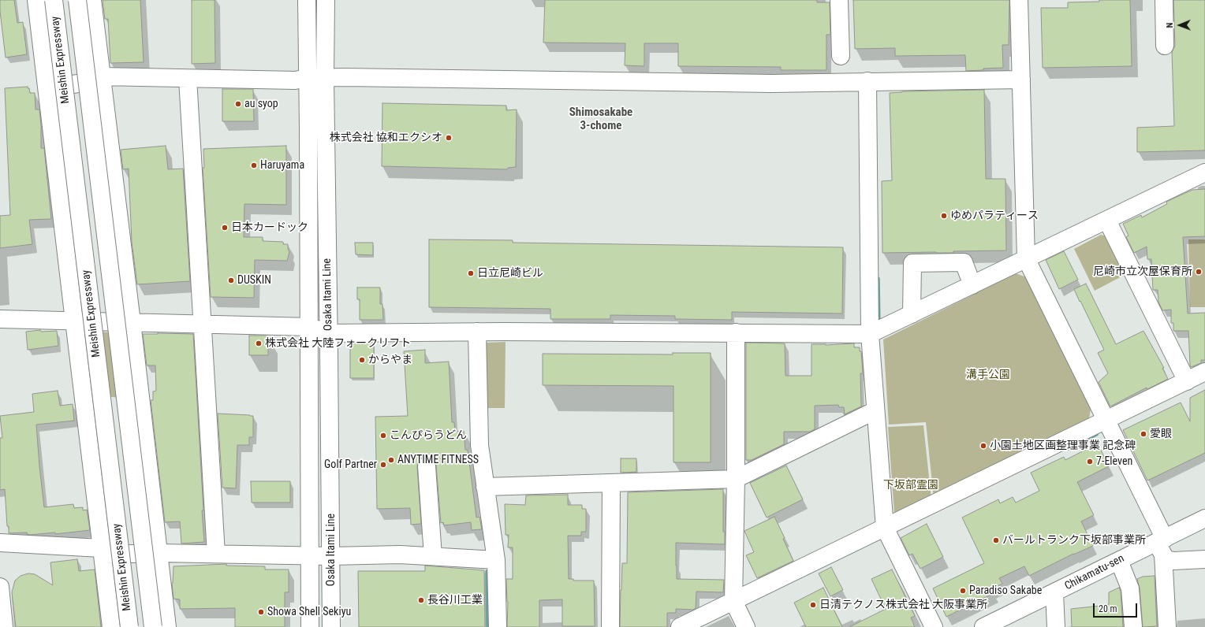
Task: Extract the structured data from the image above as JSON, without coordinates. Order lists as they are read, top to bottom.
{
  "streets": {
    "main road": ["Meishin Expressway", "Osaka Itami Line", "Chikamatu-sen"]
  },
  "districts": ["Shimosakabe 3-chome"],
  "parks": ["溝手公園", "下坂部霊園"],
  "places": [
    "au syop",
    "株式会社 協和エクシオ",
    "Haruyama",
    "ゆめパラティース",
    "日本カードック",
    "尼崎市立次屋保育所",
    "日立尼崎ビル",
    "DUSKIN",
    "株式会社 大陸フォークリフト",
    "からやま",
    "愛眼",
    "こんぴらうどん",
    "小園土地区画整理事業 記念碑",
    "ANYTIME FITNESS",
    "7-Eleven",
    "Golf Partner",
    "バールトランク下坂部事業所",
    "Paradiso Sakabe",
    "長谷川工業",
    "日清テクノス株式会社 大阪事業所",
    "Showa Shell Sekiyu"
  ],
  "scale_bar": "20 m",
  "north": "left"
}
